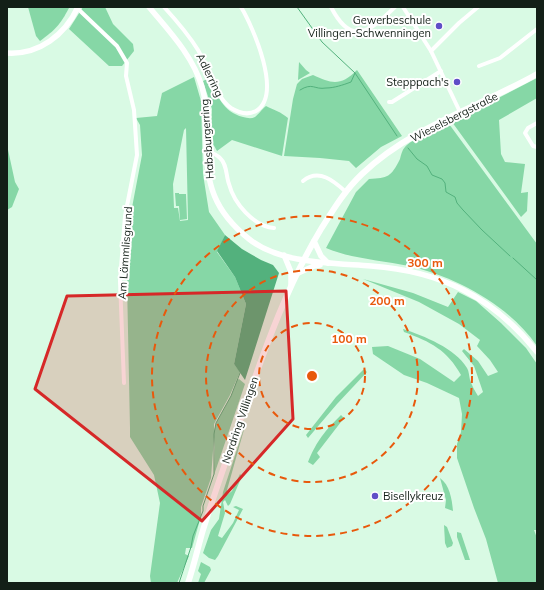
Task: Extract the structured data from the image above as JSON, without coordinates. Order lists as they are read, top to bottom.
{
  "streets": {
    "main road": ["Wieselsbergstraße", "Nordring Villingen"],
    "street": ["Adlerring", "Habsburgerring", "Am Lämmlisgrund"]
  },
  "crossings": [
    ["Wieselsbergstraße", "Habsburgerring"],
    ["Wieselsbergstraße", "Nordring Villingen"],
    ["Habsburgerring", "Nordring Villingen"]
  ],
  "places": ["Gewerbeschule Villingen-Schwenningen", "Stepppach's", "Bisellykreuz"],
  "rings": ["300 m", "200 m", "100 m"]
}
